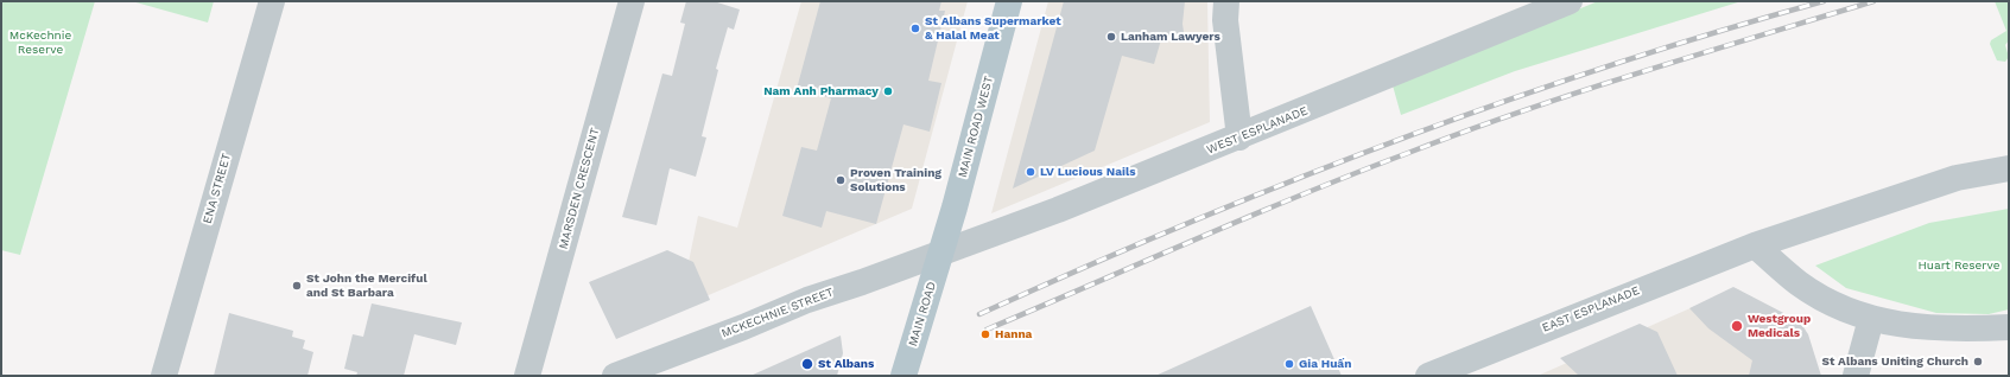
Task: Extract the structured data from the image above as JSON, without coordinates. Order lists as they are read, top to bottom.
{
  "streets": {
    "main road": ["MAIN ROAD WEST", "MAIN ROAD"],
    "street": [
      "WEST ESPLANADE",
      "ENA STREET",
      "MARSDEN CRESCENT",
      "EAST ESPLANADE",
      "MCKECHNIE STREET"
    ]
  },
  "crossings": [
    ["MAIN ROAD WEST", "WEST ESPLANADE"],
    ["MAIN ROAD WEST", "MCKECHNIE STREET"],
    ["MAIN ROAD WEST", "MAIN ROAD"],
    ["WEST ESPLANADE", "MCKECHNIE STREET"],
    ["WEST ESPLANADE", "MAIN ROAD"],
    ["MCKECHNIE STREET", "MAIN ROAD"]
  ],
  "parks": ["McKechnie Reserve", "Huart Reserve"],
  "places": [
    "St Albans Supermarket & Halal Meat",
    "Lanham Lawyers",
    "Nam Anh Pharmacy",
    "LV Lucious Nails",
    "Proven Training Solutions",
    "St John the Merciful and St Barbara",
    "Westgroup Medicals",
    "Hanna",
    "St Albans Uniting Church",
    "St Albans",
    "Gia Huấn"
  ]
}
